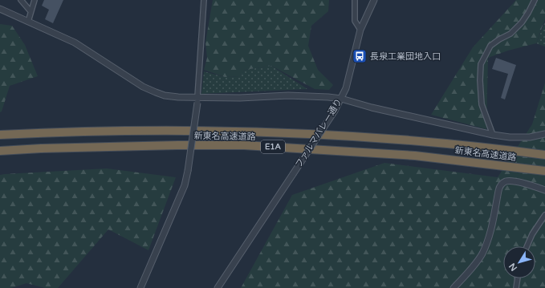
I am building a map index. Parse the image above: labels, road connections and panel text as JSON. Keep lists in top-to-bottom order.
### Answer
{
  "streets": {
    "highway": ["新東名高速道路", "E1A"],
    "street": ["ファルマバレー通り"]
  },
  "places": {
    "bus stop": ["長泉工業団地入口"]
  },
  "north": "bottom left"
}
